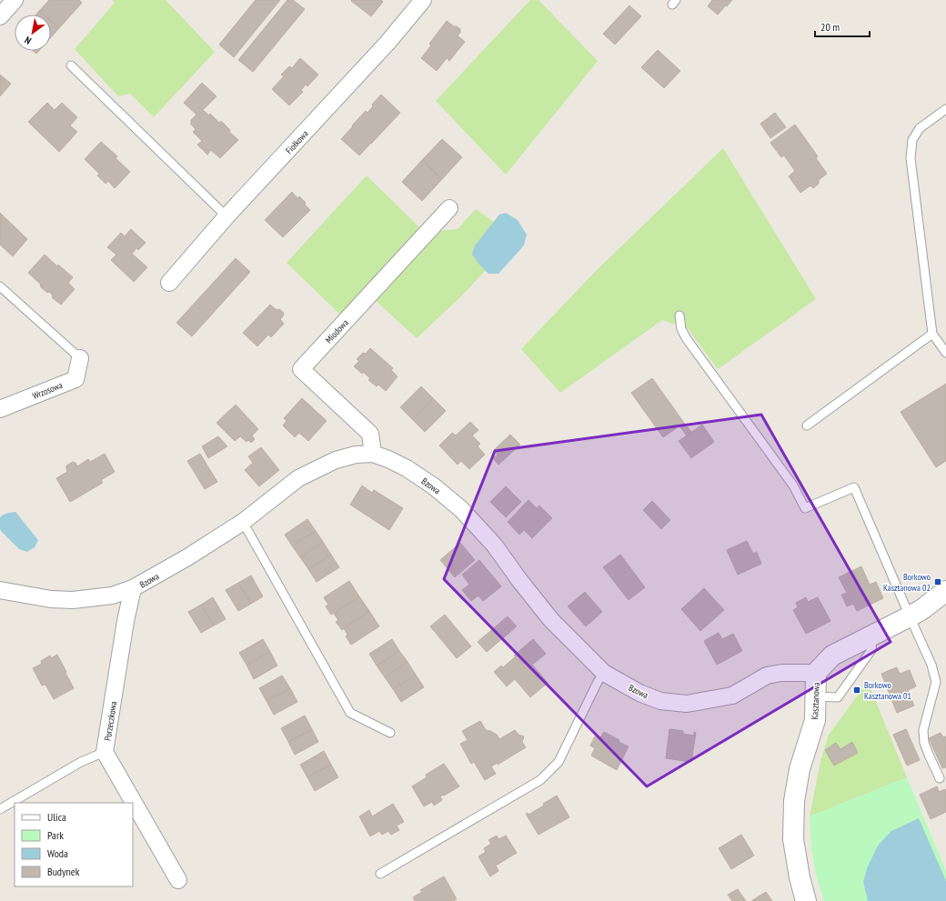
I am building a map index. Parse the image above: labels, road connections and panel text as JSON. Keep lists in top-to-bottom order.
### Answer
{
  "streets": {
    "street": [
      "Fiołkowa",
      "Miodowa",
      "Wrzosowa",
      "Bzowa",
      "Kasztanowa",
      "Porzeczkowa"
    ]
  },
  "crossings": [
    ["Miodowa", "Bzowa"],
    ["Bzowa", "Kasztanowa"],
    ["Bzowa", "Porzeczkowa"]
  ],
  "places": {
    "transit": ["Borkowo Kasztanowa 02", "Borkowo Kasztanowa 01"]
  },
  "legend": [
    "Ulica",
    "Park",
    "Woda",
    "Budynek"
  ],
  "scale_bar": "20 m",
  "north": "bottom left"
}
